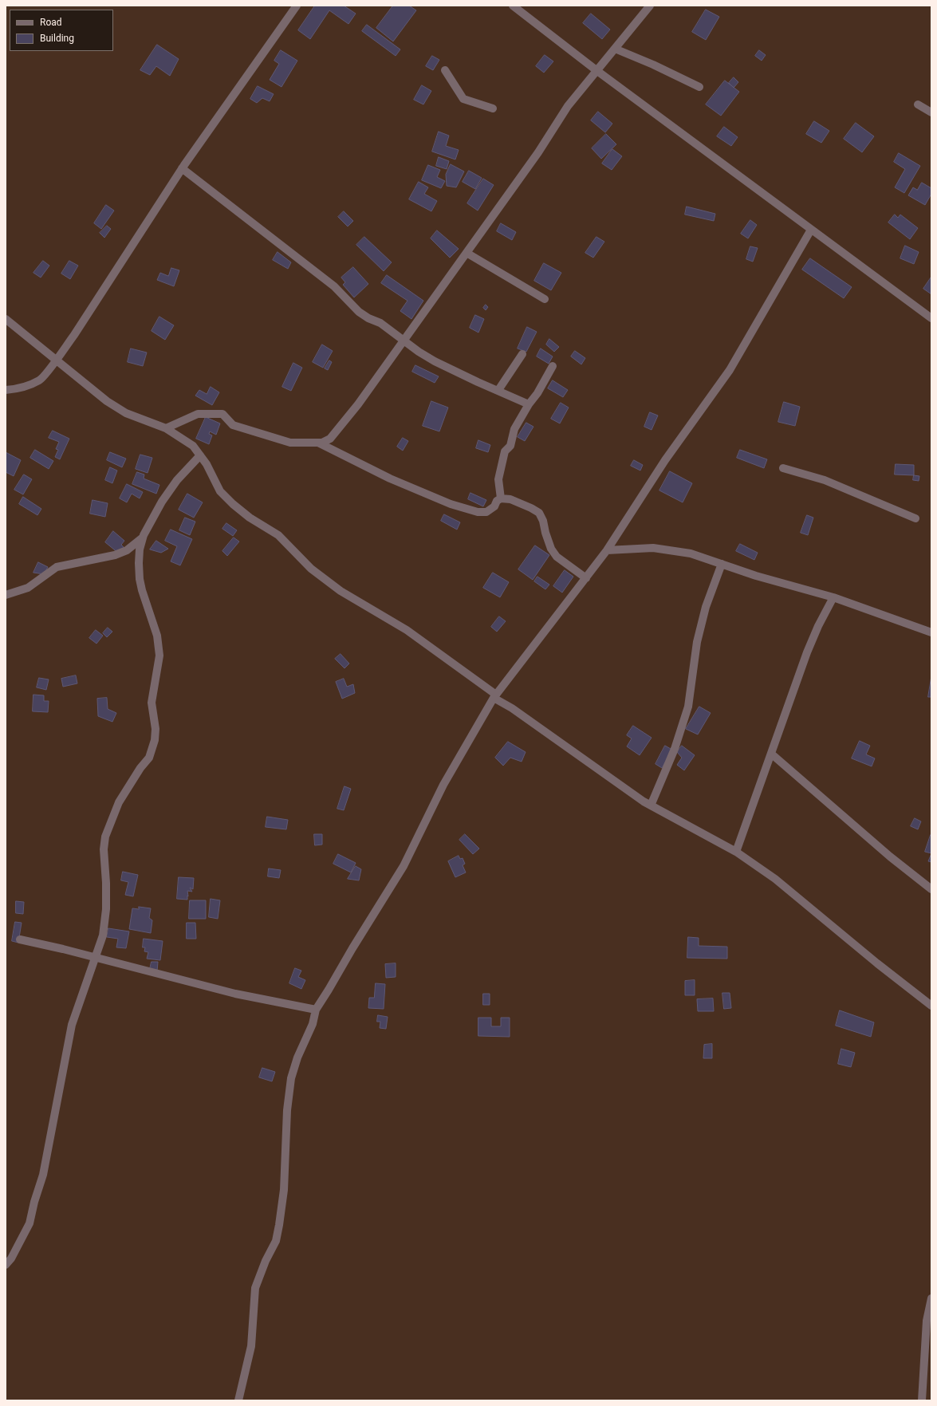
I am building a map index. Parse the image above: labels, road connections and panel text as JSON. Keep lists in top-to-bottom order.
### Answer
{
  "legend": ["Road", "Building"]
}
